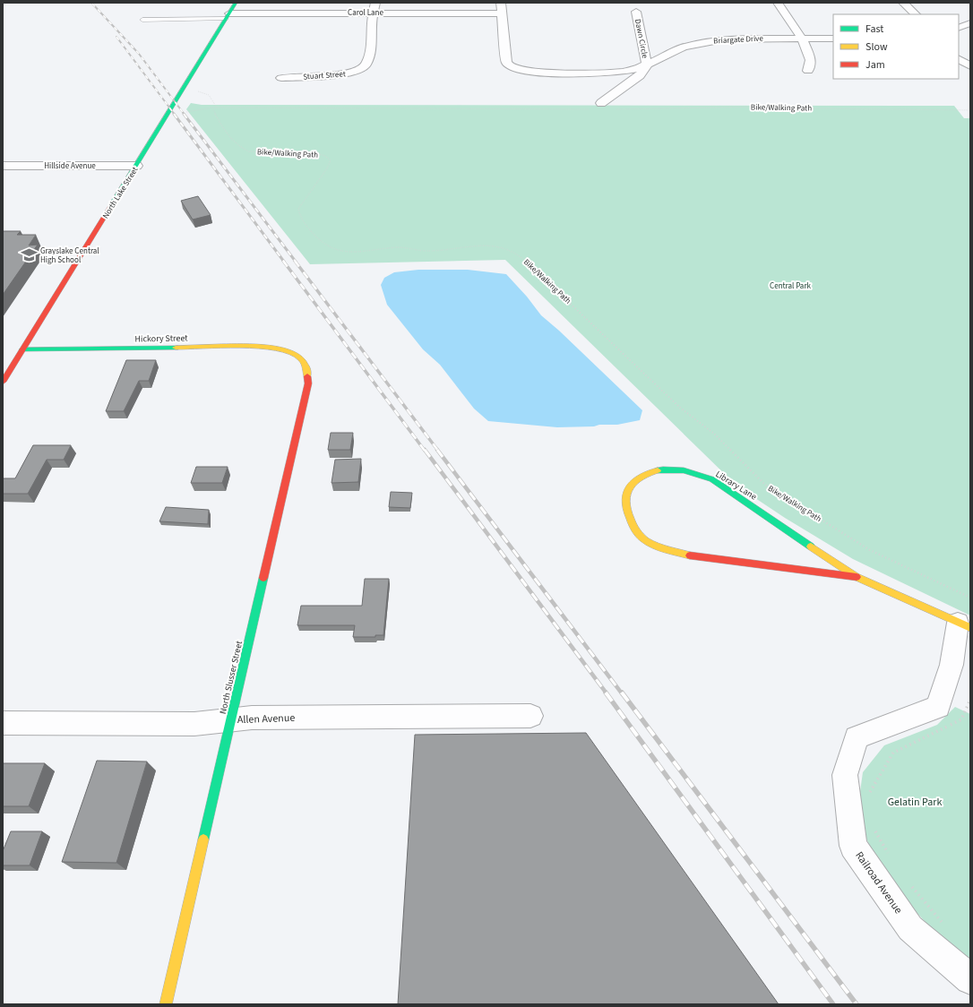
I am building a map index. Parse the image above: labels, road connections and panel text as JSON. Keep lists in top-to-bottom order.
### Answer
{
  "streets": {
    "street": [
      "Carol Lane",
      "Dawn Circle",
      "Briargate Drive",
      "Stuart Street",
      "Hillside Avenue",
      "North Lake Street",
      "Hickory Street",
      "Library Lane",
      "North Slusser Street",
      "Allen Avenue",
      "Railroad Avenue"
    ],
    "path": ["Bike/Walking Path"]
  },
  "crossings": [
    ["Carol Lane", "Briargate Drive"],
    ["Carol Lane", "Stuart Street"],
    ["Carol Lane", "North Lake Street"],
    ["Dawn Circle", "Briargate Drive"],
    ["Hillside Avenue", "North Lake Street"],
    ["North Lake Street", "Hickory Street"],
    ["Hickory Street", "North Slusser Street"],
    ["Library Lane", "Railroad Avenue"],
    ["North Slusser Street", "Allen Avenue"]
  ],
  "parks": ["Central Park", "Gelatin Park"],
  "places": {
    "school or university": ["Grayslake Central High School"]
  },
  "legend": ["Fast", "Slow", "Jam"]
}
